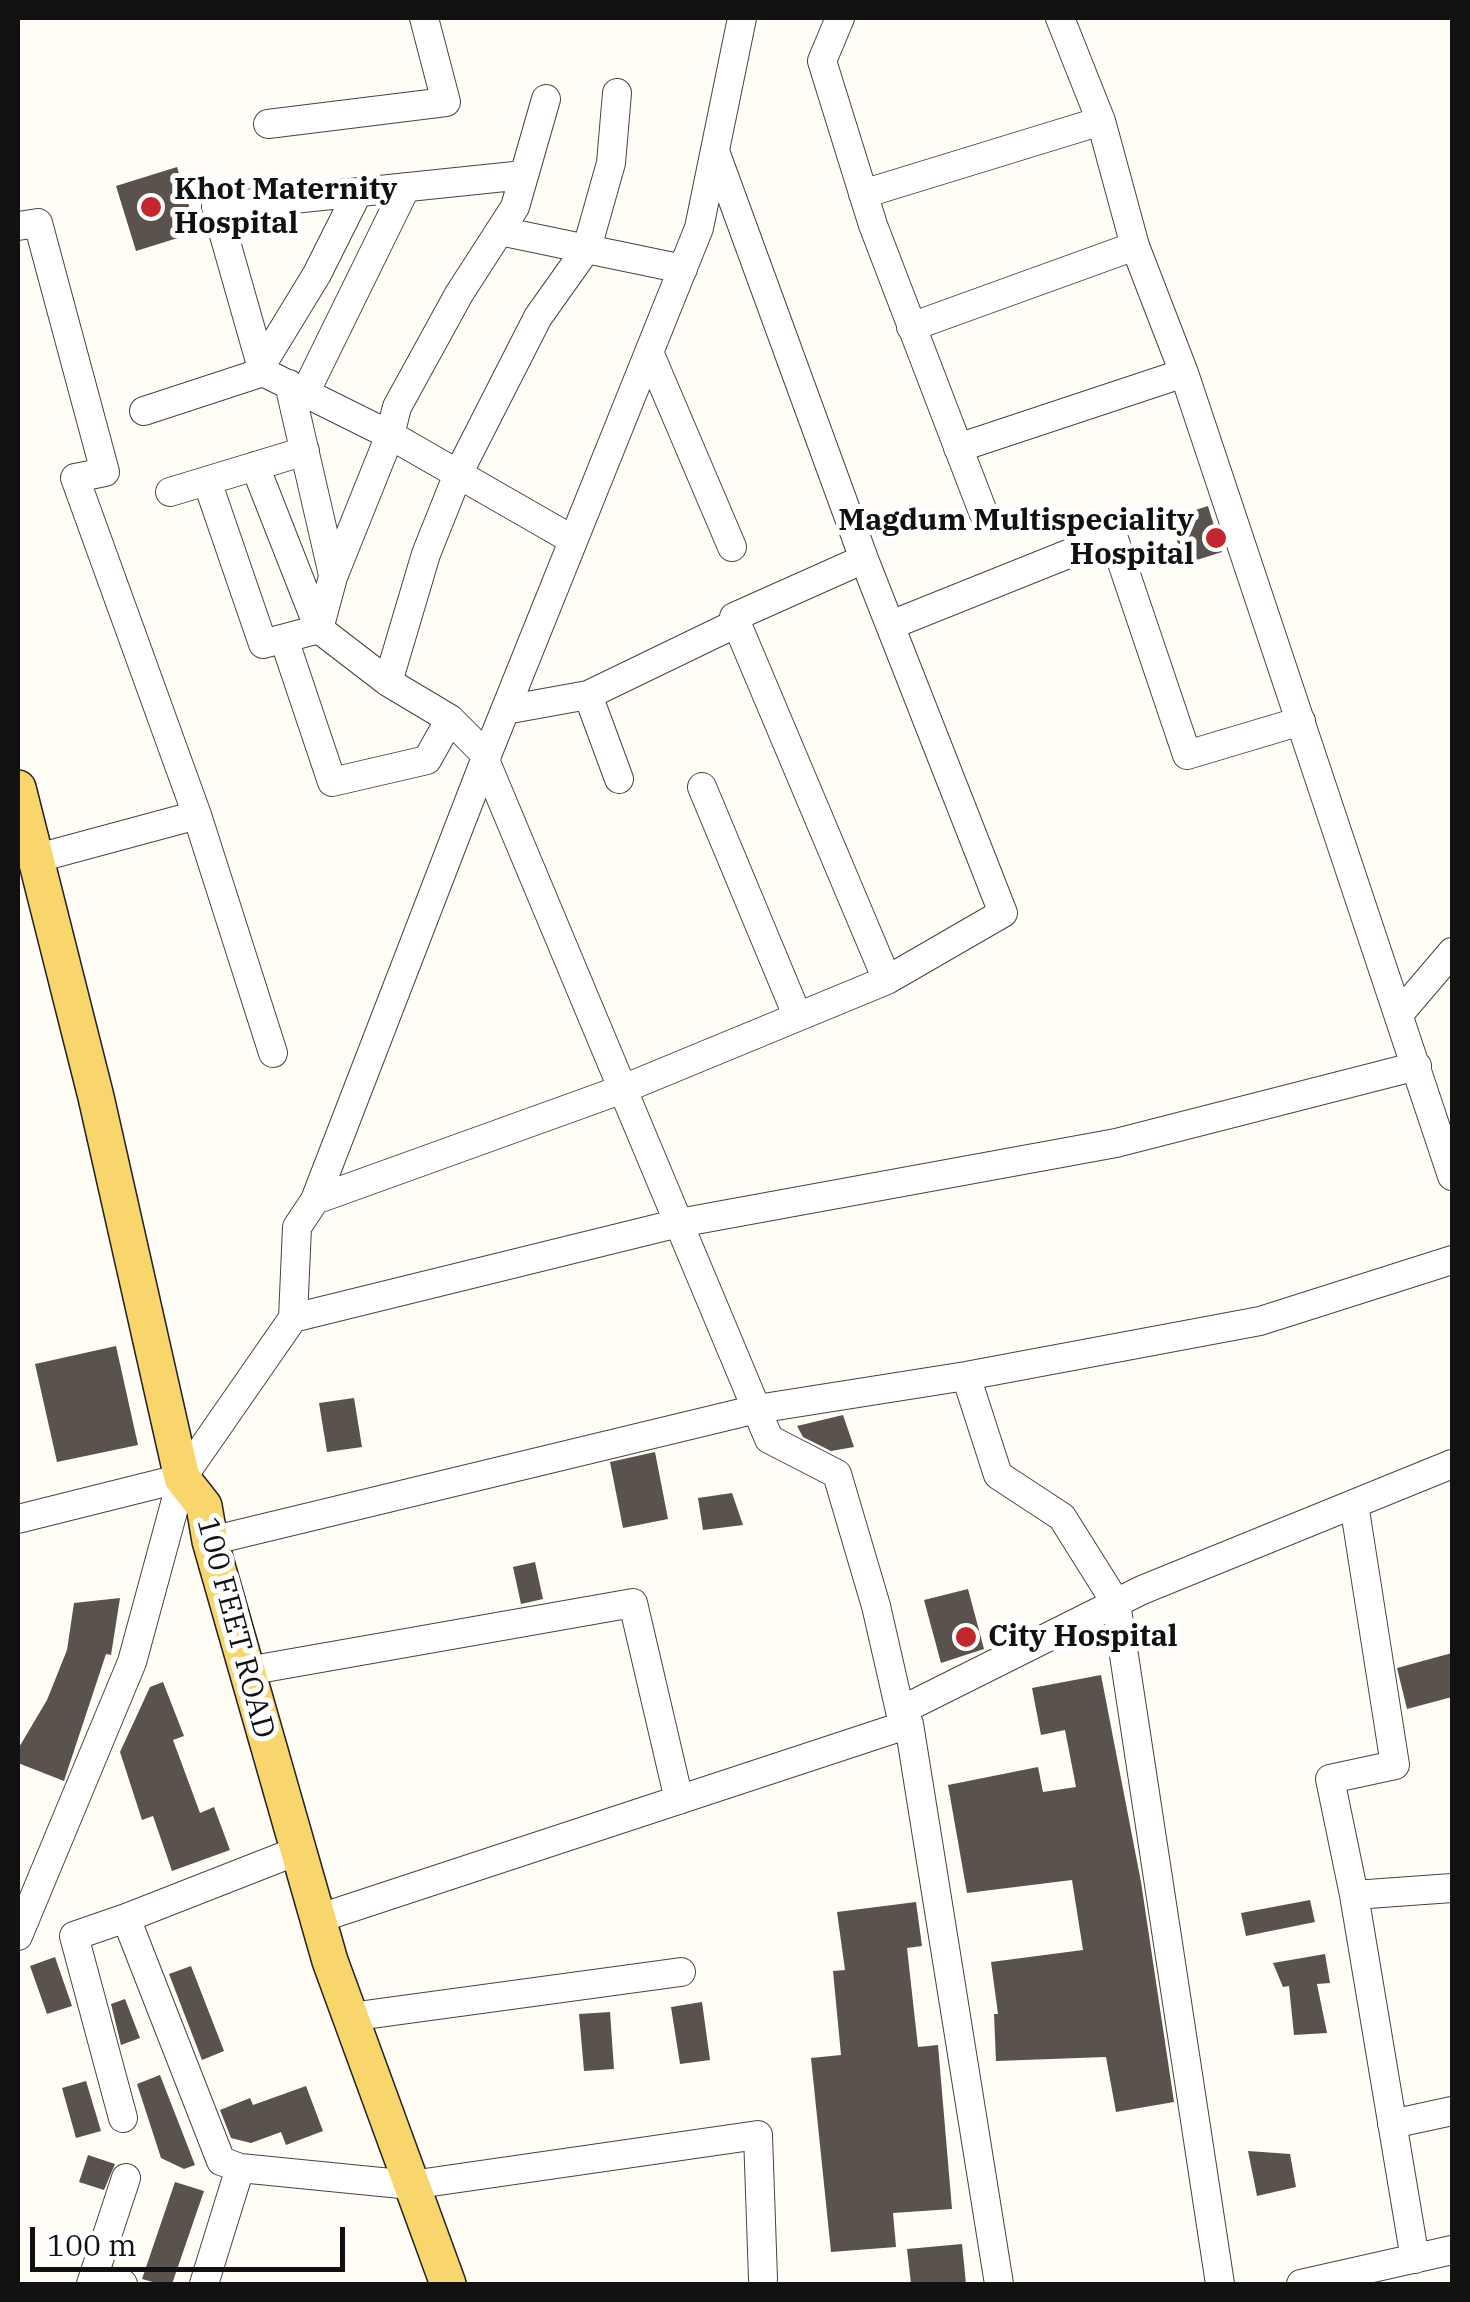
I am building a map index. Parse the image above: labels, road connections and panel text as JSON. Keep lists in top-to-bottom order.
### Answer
{
  "streets": {
    "main road": ["100 FEET ROAD"]
  },
  "places": ["Khot Maternity Hospital", "Magdum Multispeciality Hospital", "City Hospital"],
  "scale_bar": "100 m"
}
